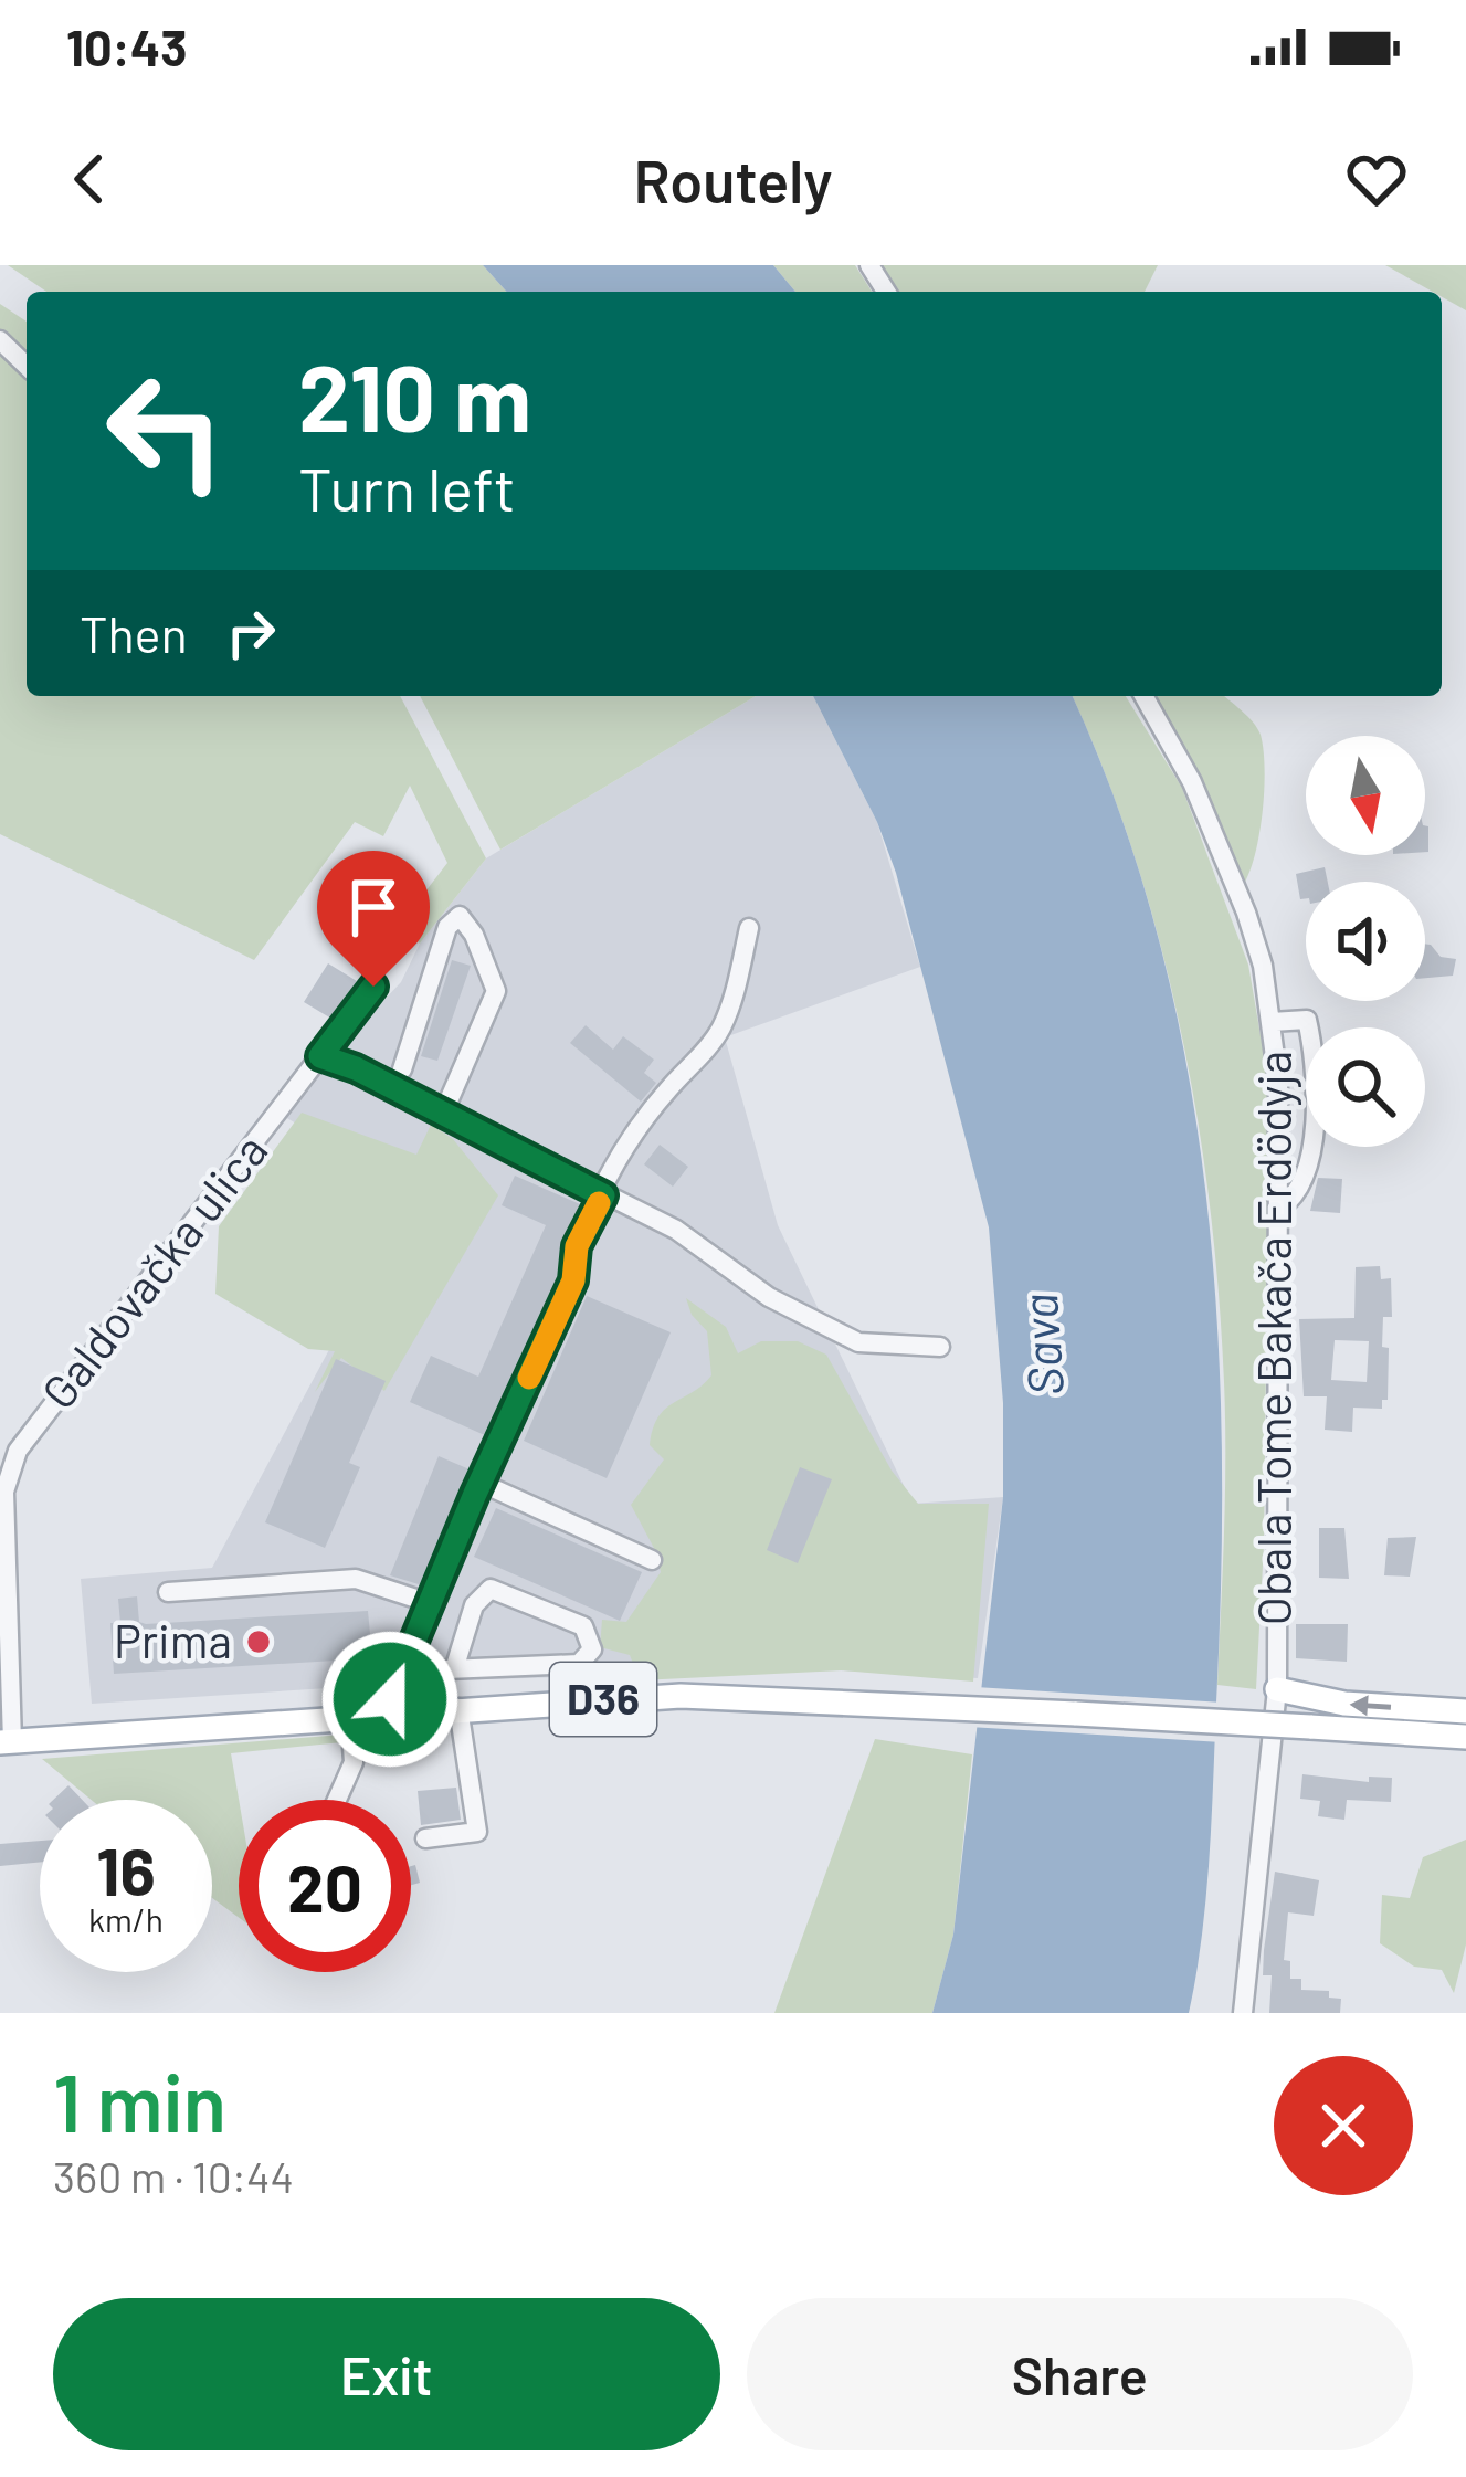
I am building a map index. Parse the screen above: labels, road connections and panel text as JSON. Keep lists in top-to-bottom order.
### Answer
{
  "streets": {
    "main road": ["Galdovačka ulica", "D36"],
    "street": ["Obala Tome Bakača Erdödyja"]
  },
  "water": ["Sava"],
  "places": ["Prima"],
  "north": "bottom",
  "page": {
    "status": "10:43",
    "header": "Routely",
    "turn": ["210 m", "Turn left"],
    "then": "Then",
    "speed": "16 km/h",
    "limit": "20",
    "heading": ["1 min", "360 m · 10:44"],
    "buttons": ["Exit", "Share"]
  }
}
